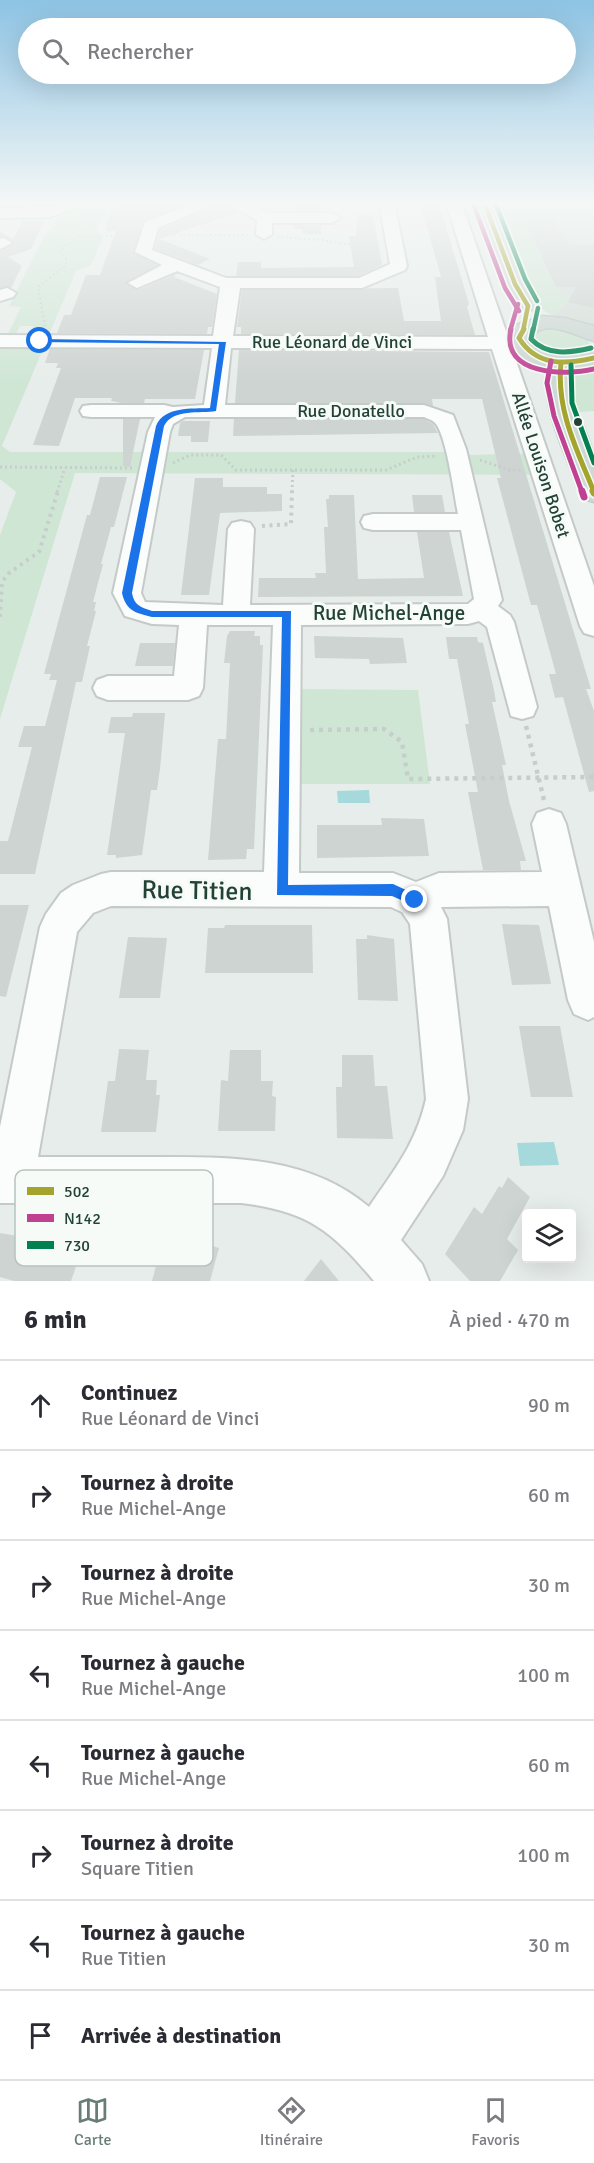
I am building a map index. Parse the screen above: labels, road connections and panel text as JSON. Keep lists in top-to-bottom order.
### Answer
{
  "streets": {
    "street": [
      "Rue Léonard de Vinci",
      "Rue Donatello",
      "Allée Louison Bobet",
      "Rue Michel-Ange",
      "Rue Titien"
    ]
  },
  "crossings": [
    ["Rue Léonard de Vinci", "Allée Louison Bobet"],
    ["Rue Donatello", "Rue Michel-Ange"]
  ],
  "lines": ["transit line 502", "transit line N142", "transit line 730"],
  "legend": ["502", "N142", "730"],
  "page": {
    "search": "Rechercher",
    "heading": ["6 min", "À pied · 470 m"],
    "list": [
      ["Continuez", "Rue Léonard de Vinci", "90 m"],
      ["Tournez à droite", "Rue Michel-Ange", "60 m"],
      ["Tournez à droite", "Rue Michel-Ange", "30 m"],
      ["Tournez à gauche", "Rue Michel-Ange", "100 m"],
      ["Tournez à gauche", "Rue Michel-Ange", "60 m"],
      ["Tournez à droite", "Square Titien", "100 m"],
      ["Tournez à gauche", "Rue Titien", "30 m"],
      "Arrivée à destination"
    ],
    "nav": ["Carte", "Itinéraire", "Favoris"]
  }
}
